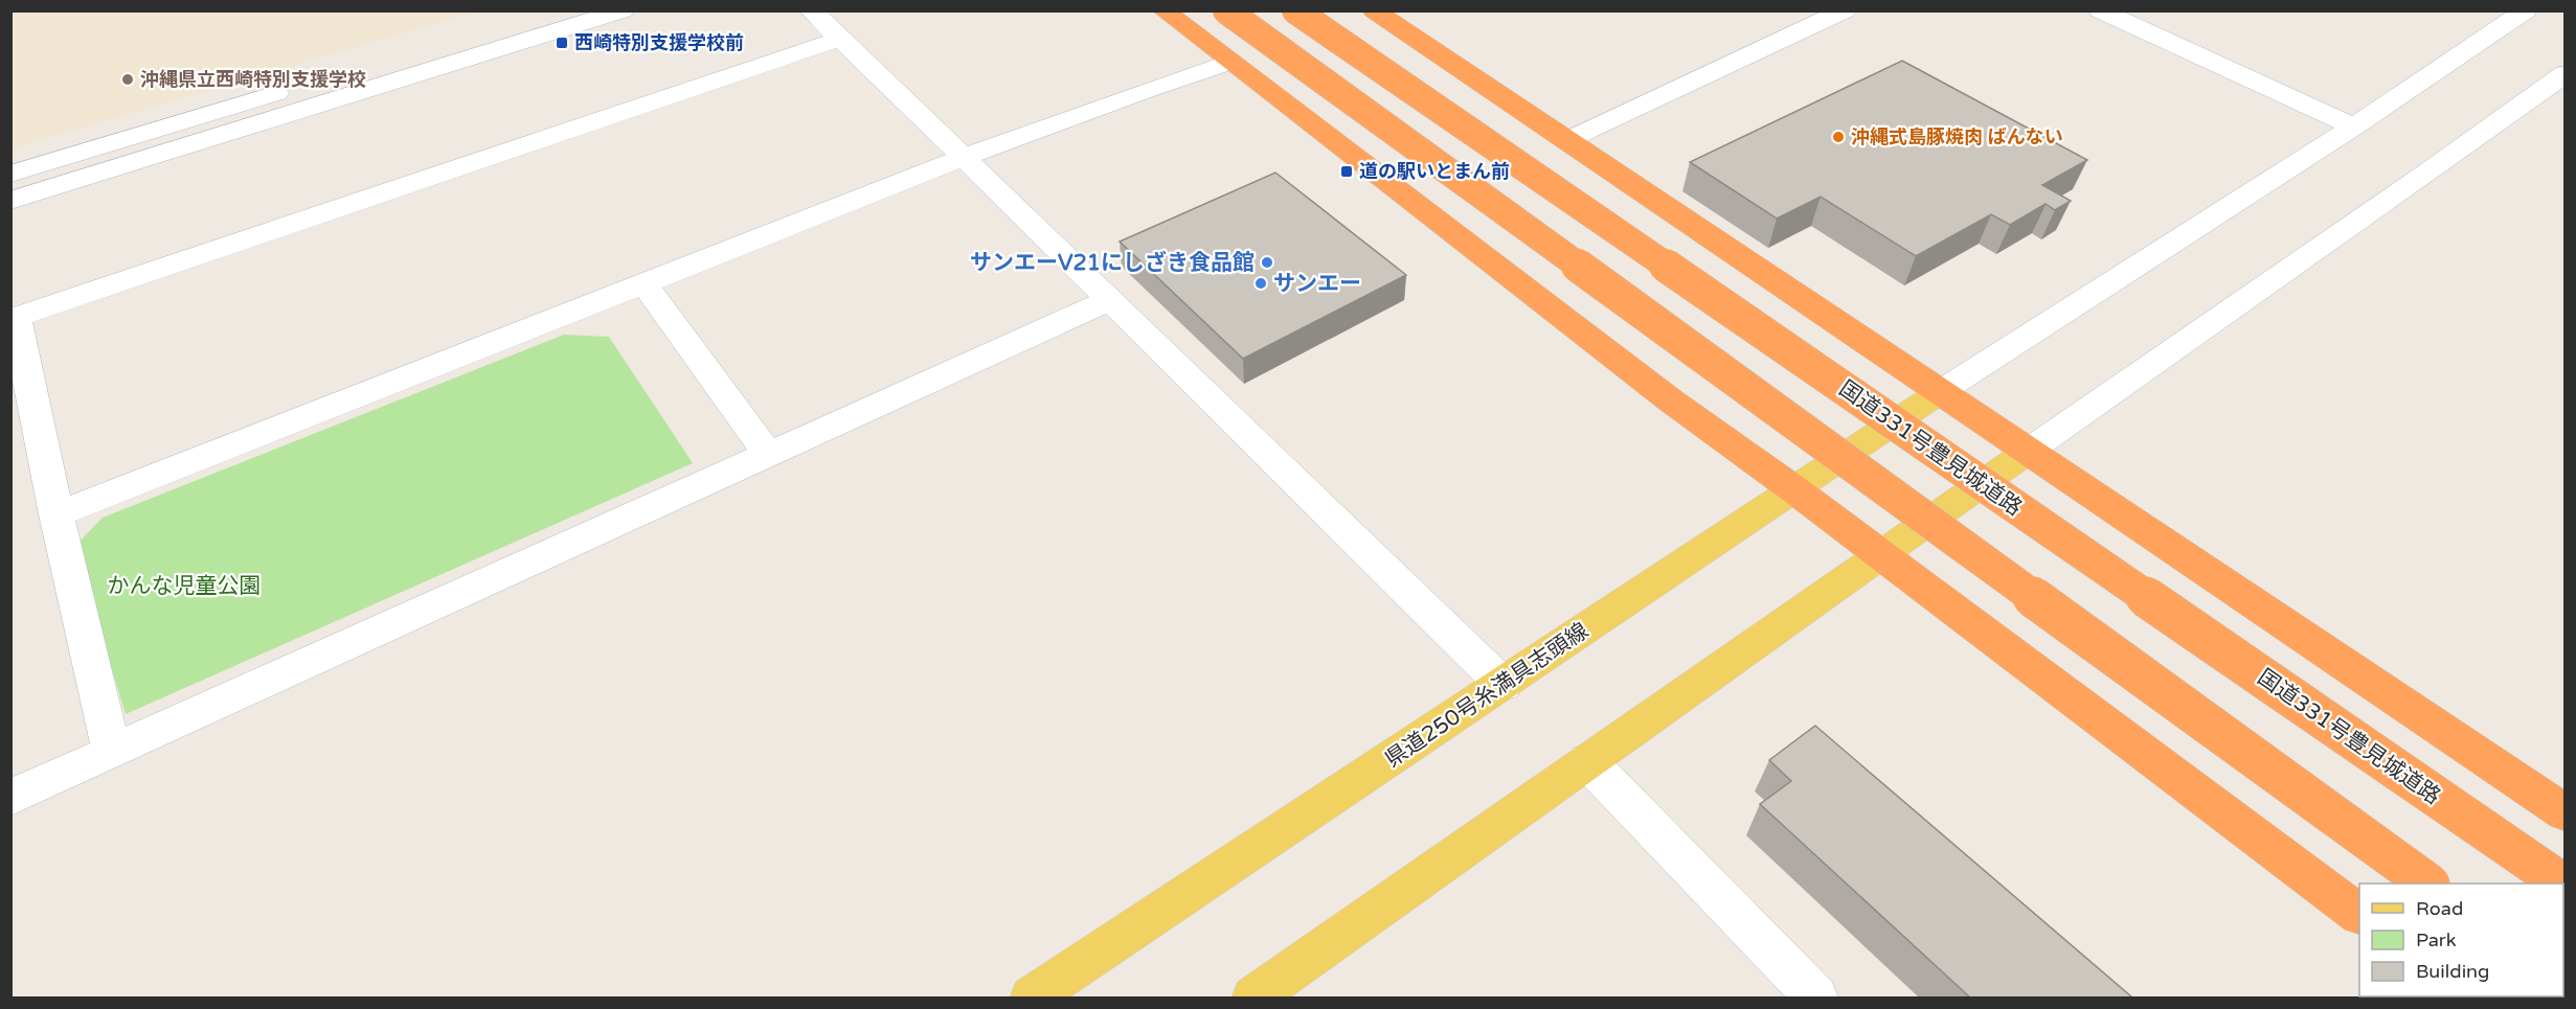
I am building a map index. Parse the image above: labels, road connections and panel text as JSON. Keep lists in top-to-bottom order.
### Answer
{
  "streets": {
    "highway": ["国道331号豊見城道路"],
    "main road": ["県道250号糸満具志頭線"]
  },
  "parks": ["かんな児童公園"],
  "places": {
    "transit": ["西崎特別支援学校前", "道の駅いとまん前"],
    "other": [
      "沖縄県立西崎特別支援学校",
      "沖縄式島豚焼肉 ばんない",
      "サンエーV21にしざき食品館",
      "サンエー"
    ]
  },
  "legend": ["Road", "Park", "Building"]
}
